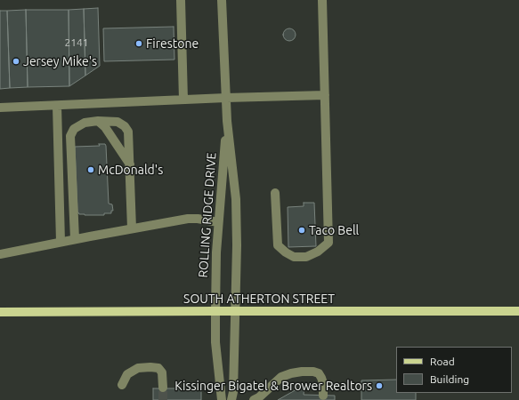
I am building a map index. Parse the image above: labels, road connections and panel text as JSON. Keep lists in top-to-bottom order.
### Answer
{
  "streets": {
    "main road": ["SOUTH ATHERTON STREET"],
    "street": ["ROLLING RIDGE DRIVE"]
  },
  "crossings": [
    ["ROLLING RIDGE DRIVE", "SOUTH ATHERTON STREET"]
  ],
  "places": [
    "Firestone",
    "Jersey Mike's",
    "McDonald's",
    "Taco Bell",
    "Kissinger Bigatel & Brower Realtors"
  ],
  "house_numbers": ["2141"],
  "legend": ["Road", "Building"]
}
